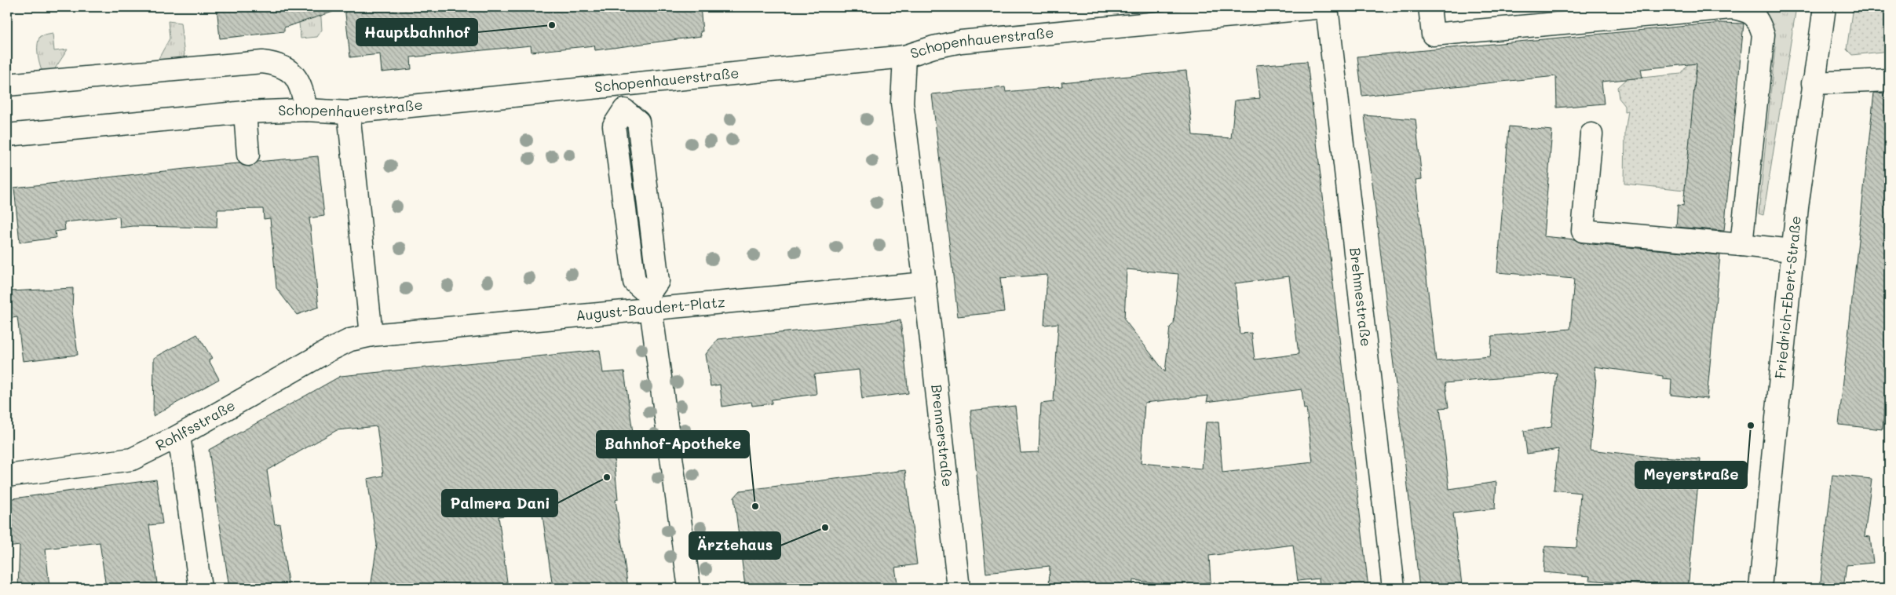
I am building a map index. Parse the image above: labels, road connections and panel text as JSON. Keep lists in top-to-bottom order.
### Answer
{
  "streets": {
    "street": [
      "Schopenhauerstraße",
      "Friedrich-Ebert-Straße",
      "Brehmestraße",
      "August-Baudert-Platz",
      "Rohlfsstraße",
      "Brennerstraße"
    ]
  },
  "crossings": [
    ["August-Baudert-Platz", "Rohlfsstraße"],
    ["August-Baudert-Platz", "Brennerstraße"]
  ],
  "places": [
    "Hauptbahnhof",
    "Meyerstraße",
    "Palmera Dani",
    "Bahnhof-Apotheke",
    "Ärztehaus"
  ]
}
